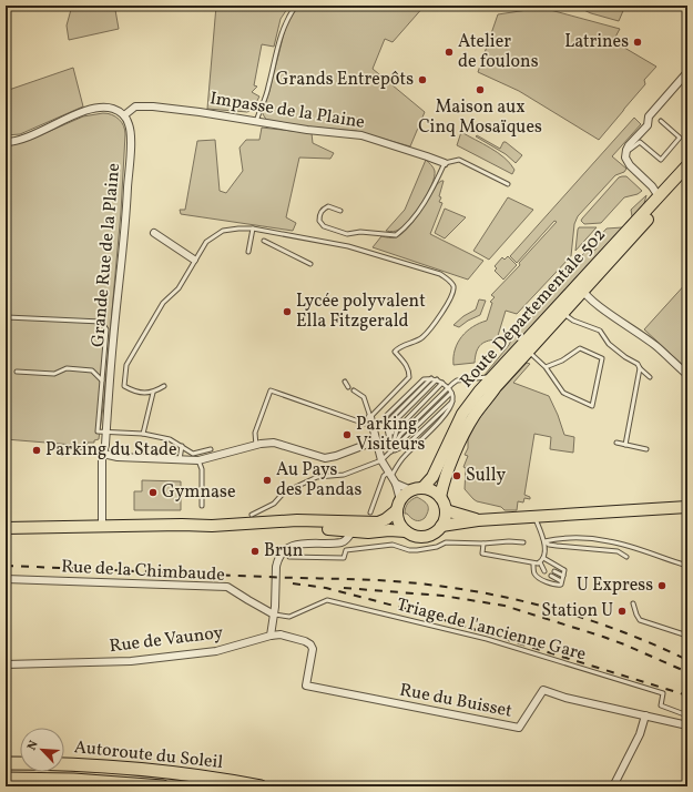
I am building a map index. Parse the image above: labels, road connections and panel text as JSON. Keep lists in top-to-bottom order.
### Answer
{
  "streets": {
    "highway": ["Autoroute du Soleil"],
    "main road": ["Route Départementale 502"],
    "street": [
      "Impasse de la Plaine",
      "Grande Rue de la Plaine",
      "Rue de la Chimbaude",
      "Rue de Vaunoy",
      "Rue du Buisset"
    ],
    "lane": ["Triage de l'ancienne Gare"]
  },
  "crossings": [
    ["Impasse de la Plaine", "Grande Rue de la Plaine"],
    ["Rue de la Chimbaude", "Triage de l'ancienne Gare"],
    ["Rue de Vaunoy", "Rue du Buisset"]
  ],
  "places": [
    "Latrines",
    "Atelier de foulons",
    "Grands Entrepôts",
    "Maison aux Cinq Mosaïques",
    "Lycée polyvalent Ella Fitzgerald",
    "Parking Visiteurs",
    "Parking du Stade",
    "Sully",
    "Au Pays des Pandas",
    "Gymnase",
    "Brun",
    "U Express",
    "Station U"
  ],
  "north": "top left"
}
